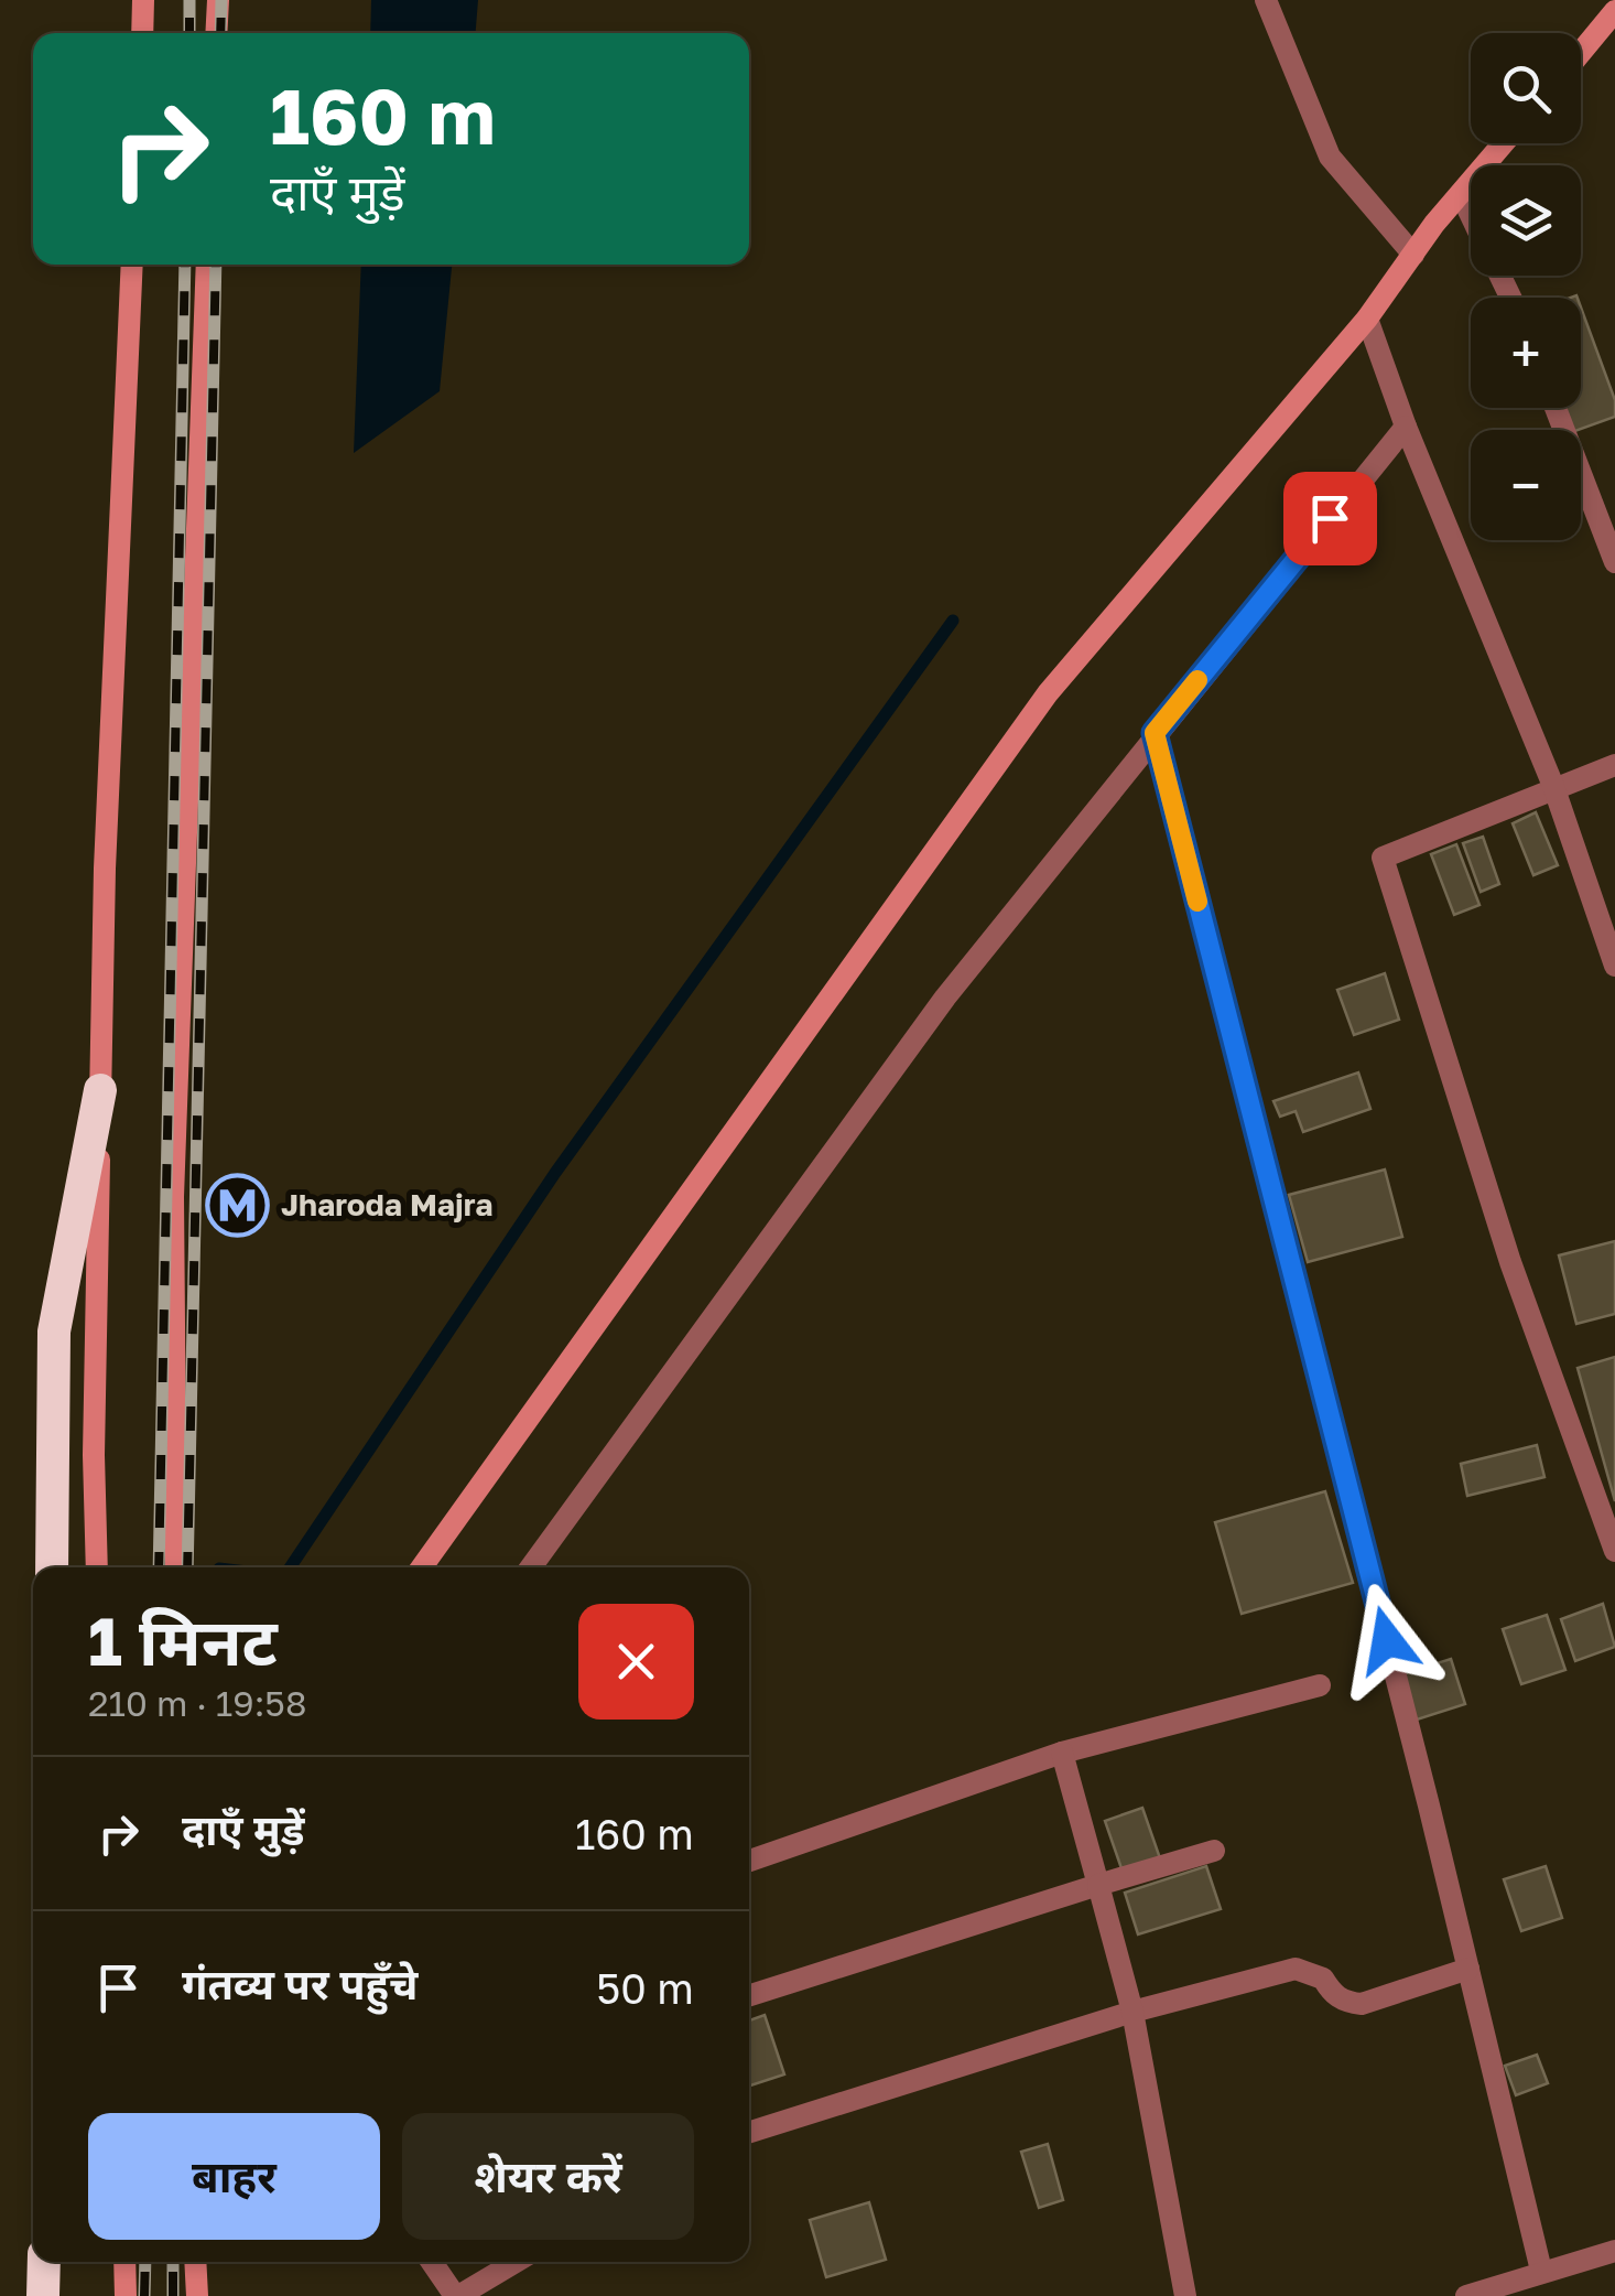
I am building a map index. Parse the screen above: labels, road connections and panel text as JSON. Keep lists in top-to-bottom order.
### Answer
{
  "places": {
    "metro station": ["Jharoda Majra"]
  },
  "page": {
    "map_buttons": ["+", "−"],
    "turn": ["160 m", "दाएँ मुड़ें"],
    "heading": ["1 मिनट", "210 m · 19:58"],
    "list": [
      {
        "name": "दाएँ मुड़ें",
        "value": "160 m"
      },
      {
        "name": "गंतव्य पर पहुँचे",
        "value": "50 m"
      }
    ],
    "buttons": ["बाहर", "शेयर करें"]
  }
}
